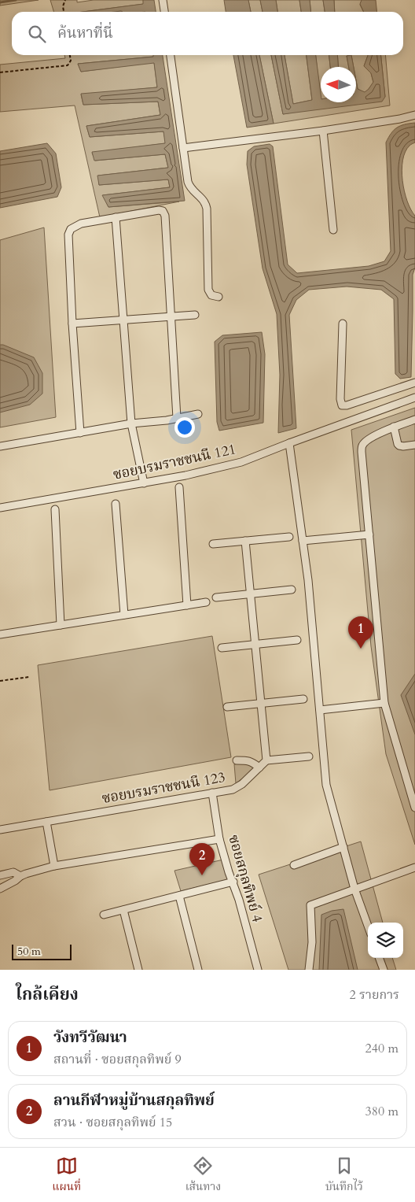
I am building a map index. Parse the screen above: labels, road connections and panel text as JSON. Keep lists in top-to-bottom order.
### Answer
{
  "streets": {
    "street": ["ซอยบรมราชชนนี 121", "ซอยบรมราชชนนี 123", "ซอยสกุลทิพย์ 4"]
  },
  "crossings": [
    ["ซอยบรมราชชนนี 123", "ซอยสกุลทิพย์ 4"]
  ],
  "scale_bar": "50 m",
  "north": "left",
  "page": {
    "search": "ค้นหาที่นี่",
    "pins": ["1", "2"],
    "scale": "50 m",
    "heading": ["ใกล้เคียง", "2 รายการ"],
    "list": [
      {
        "mark": "1",
        "name": "วังทวีวัฒนา",
        "note": "สถานที่ · ซอยสกุลทิพย์ 9",
        "value": "240 m"
      },
      {
        "mark": "2",
        "name": "ลานกีฬาหมู่บ้านสกุลทิพย์",
        "note": "สวน · ซอยสกุลทิพย์ 15",
        "value": "380 m"
      }
    ],
    "nav": ["แผนที่", "เส้นทาง", "บันทึกไว้"]
  }
}
